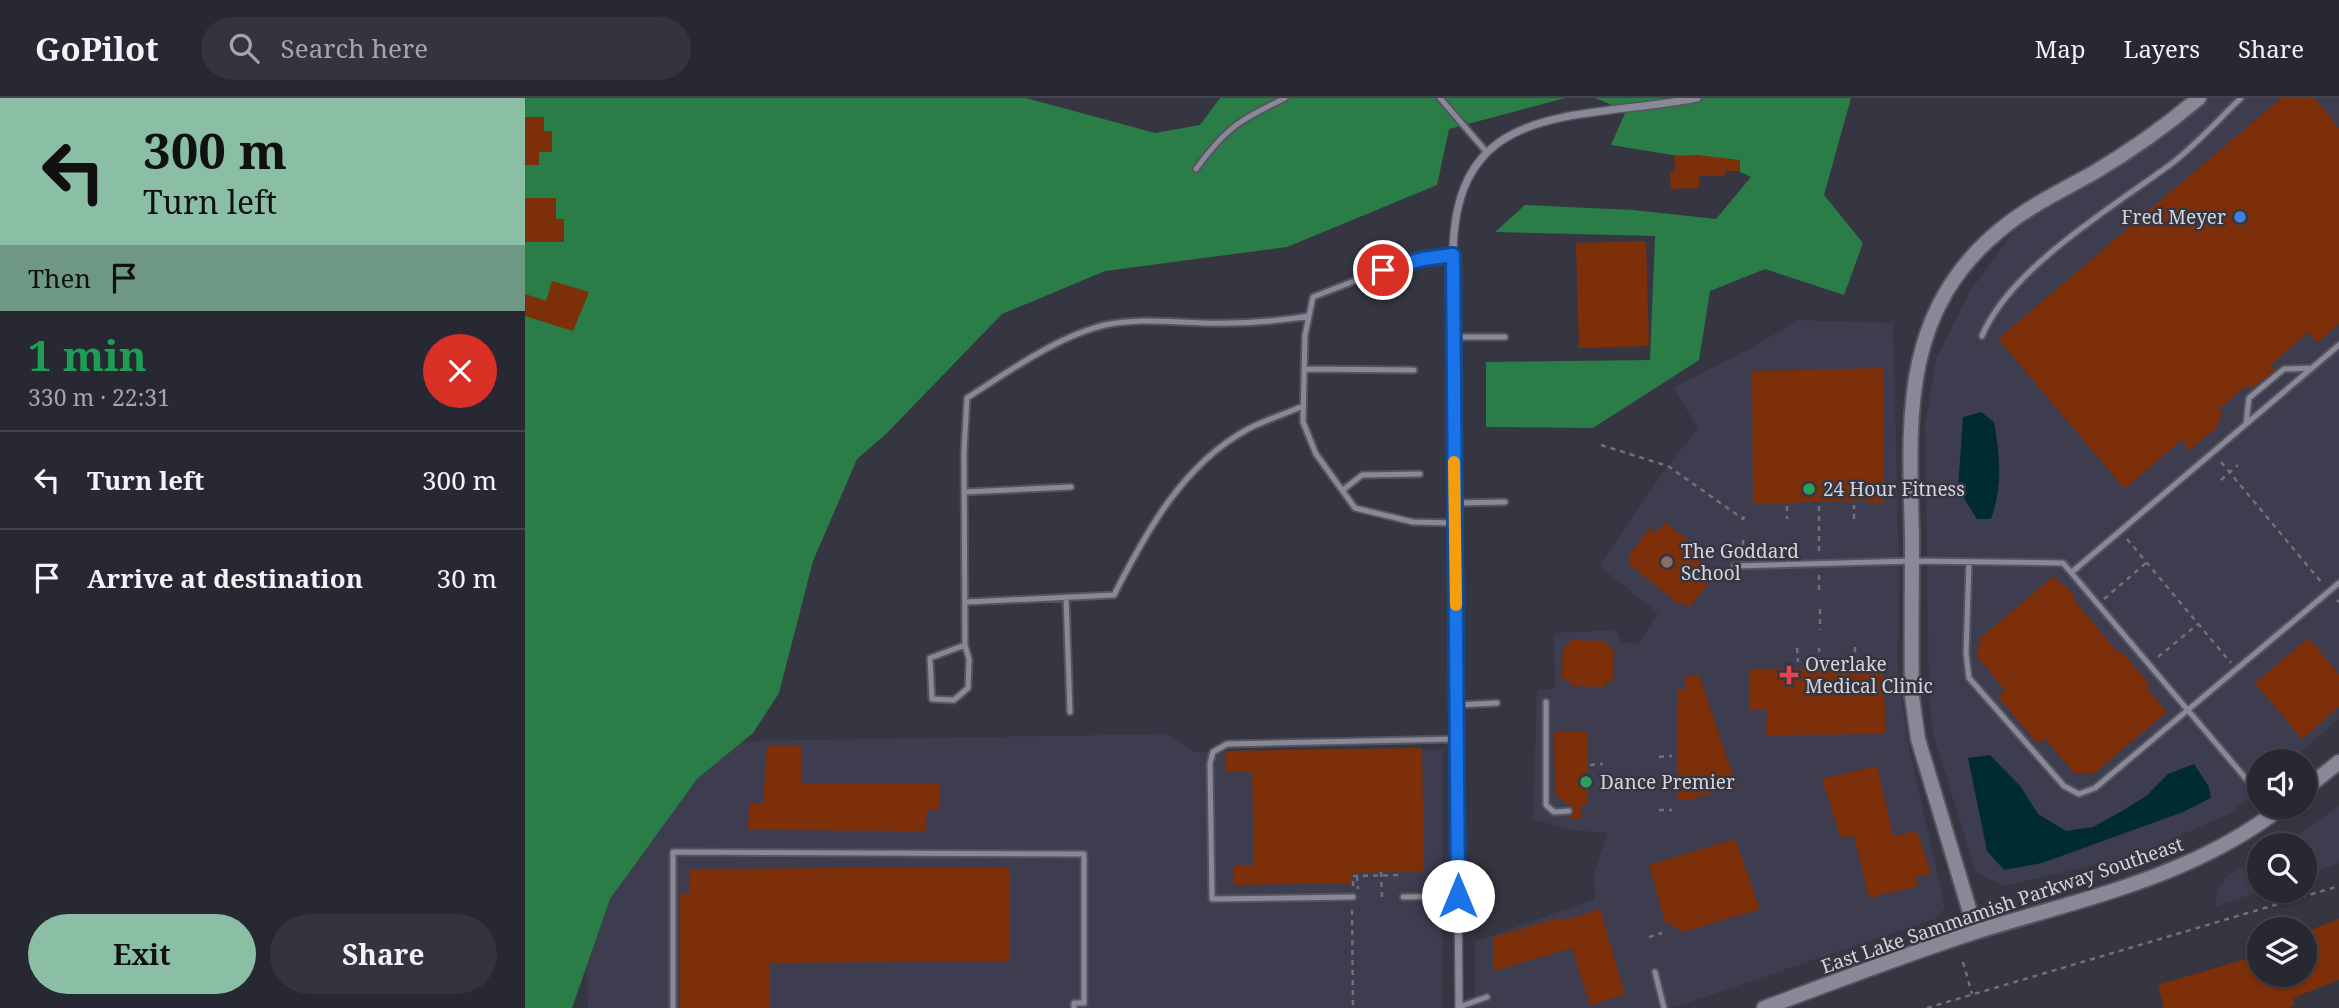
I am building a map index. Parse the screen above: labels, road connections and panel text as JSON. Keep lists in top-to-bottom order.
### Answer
{
  "streets": {
    "street": ["East Lake Sammamish Parkway Southeast"]
  },
  "places": {
    "other": [
      "Fred Meyer",
      "24 Hour Fitness",
      "The Goddard School",
      "Dance Premier"
    ],
    "health": ["Overlake Medical Clinic"]
  },
  "page": {
    "header": "GoPilot",
    "search": "Search here",
    "nav": ["Map", "Layers", "Share"],
    "turn": ["300 m", "Turn left"],
    "then": "Then",
    "heading": ["1 min", "330 m · 22:31"],
    "list": [
      {
        "name": "Turn left",
        "value": "300 m"
      },
      {
        "name": "Arrive at destination",
        "value": "30 m"
      }
    ],
    "buttons": ["Exit", "Share"]
  }
}
